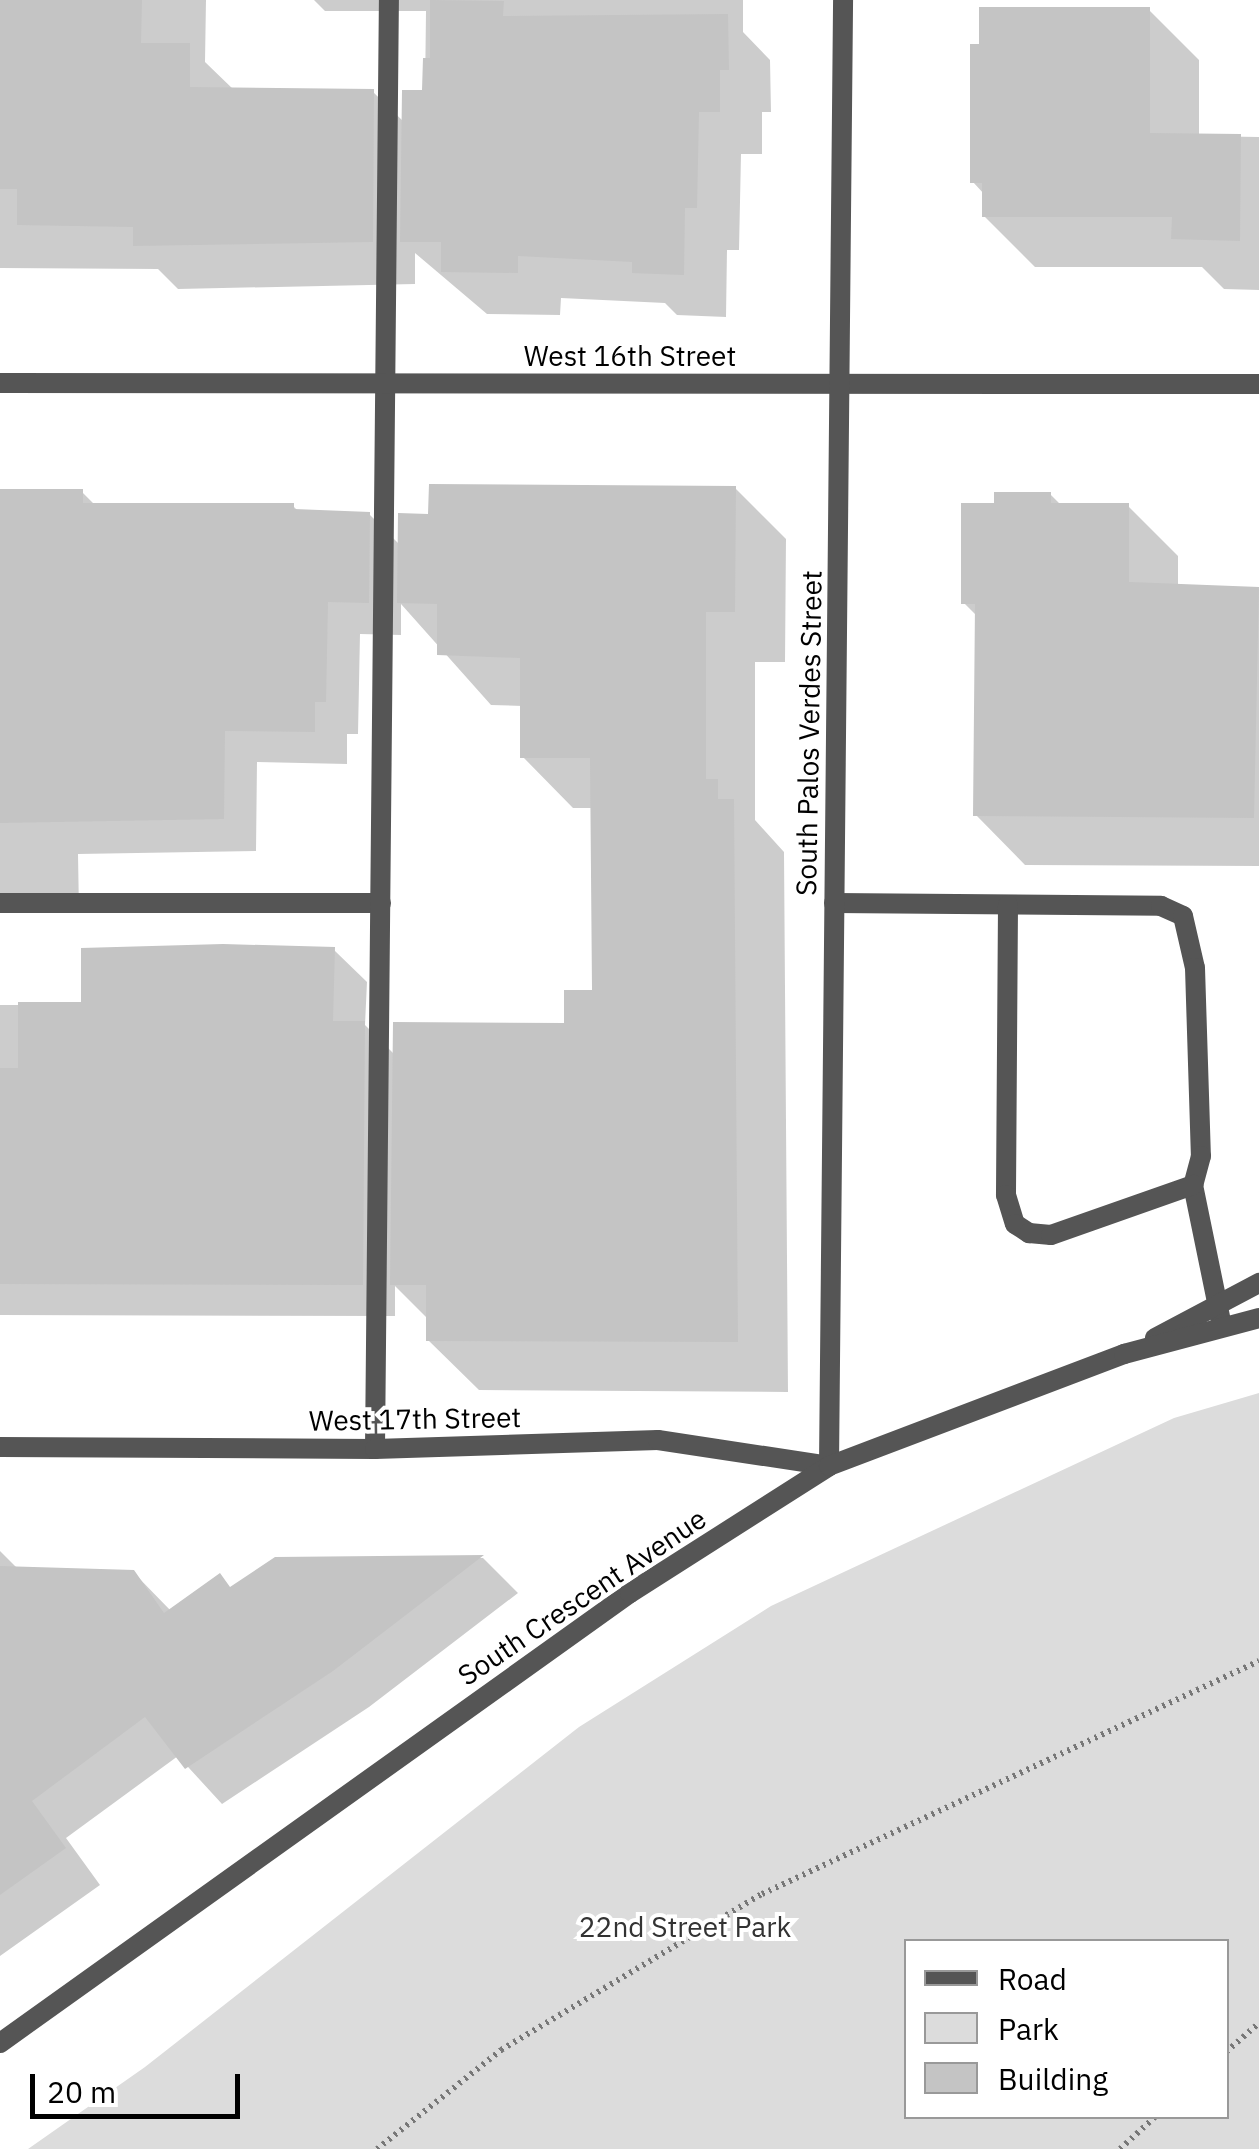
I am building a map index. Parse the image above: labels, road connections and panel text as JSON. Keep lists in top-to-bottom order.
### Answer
{
  "streets": {
    "street": [
      "West 16th Street",
      "South Palos Verdes Street",
      "West 17th Street",
      "South Crescent Avenue"
    ]
  },
  "crossings": [
    ["West 16th Street", "South Palos Verdes Street"],
    ["South Palos Verdes Street", "West 17th Street"],
    ["South Palos Verdes Street", "South Crescent Avenue"],
    ["West 17th Street", "South Crescent Avenue"]
  ],
  "parks": ["22nd Street Park"],
  "legend": ["Road", "Park", "Building"],
  "scale_bar": "20 m"
}
